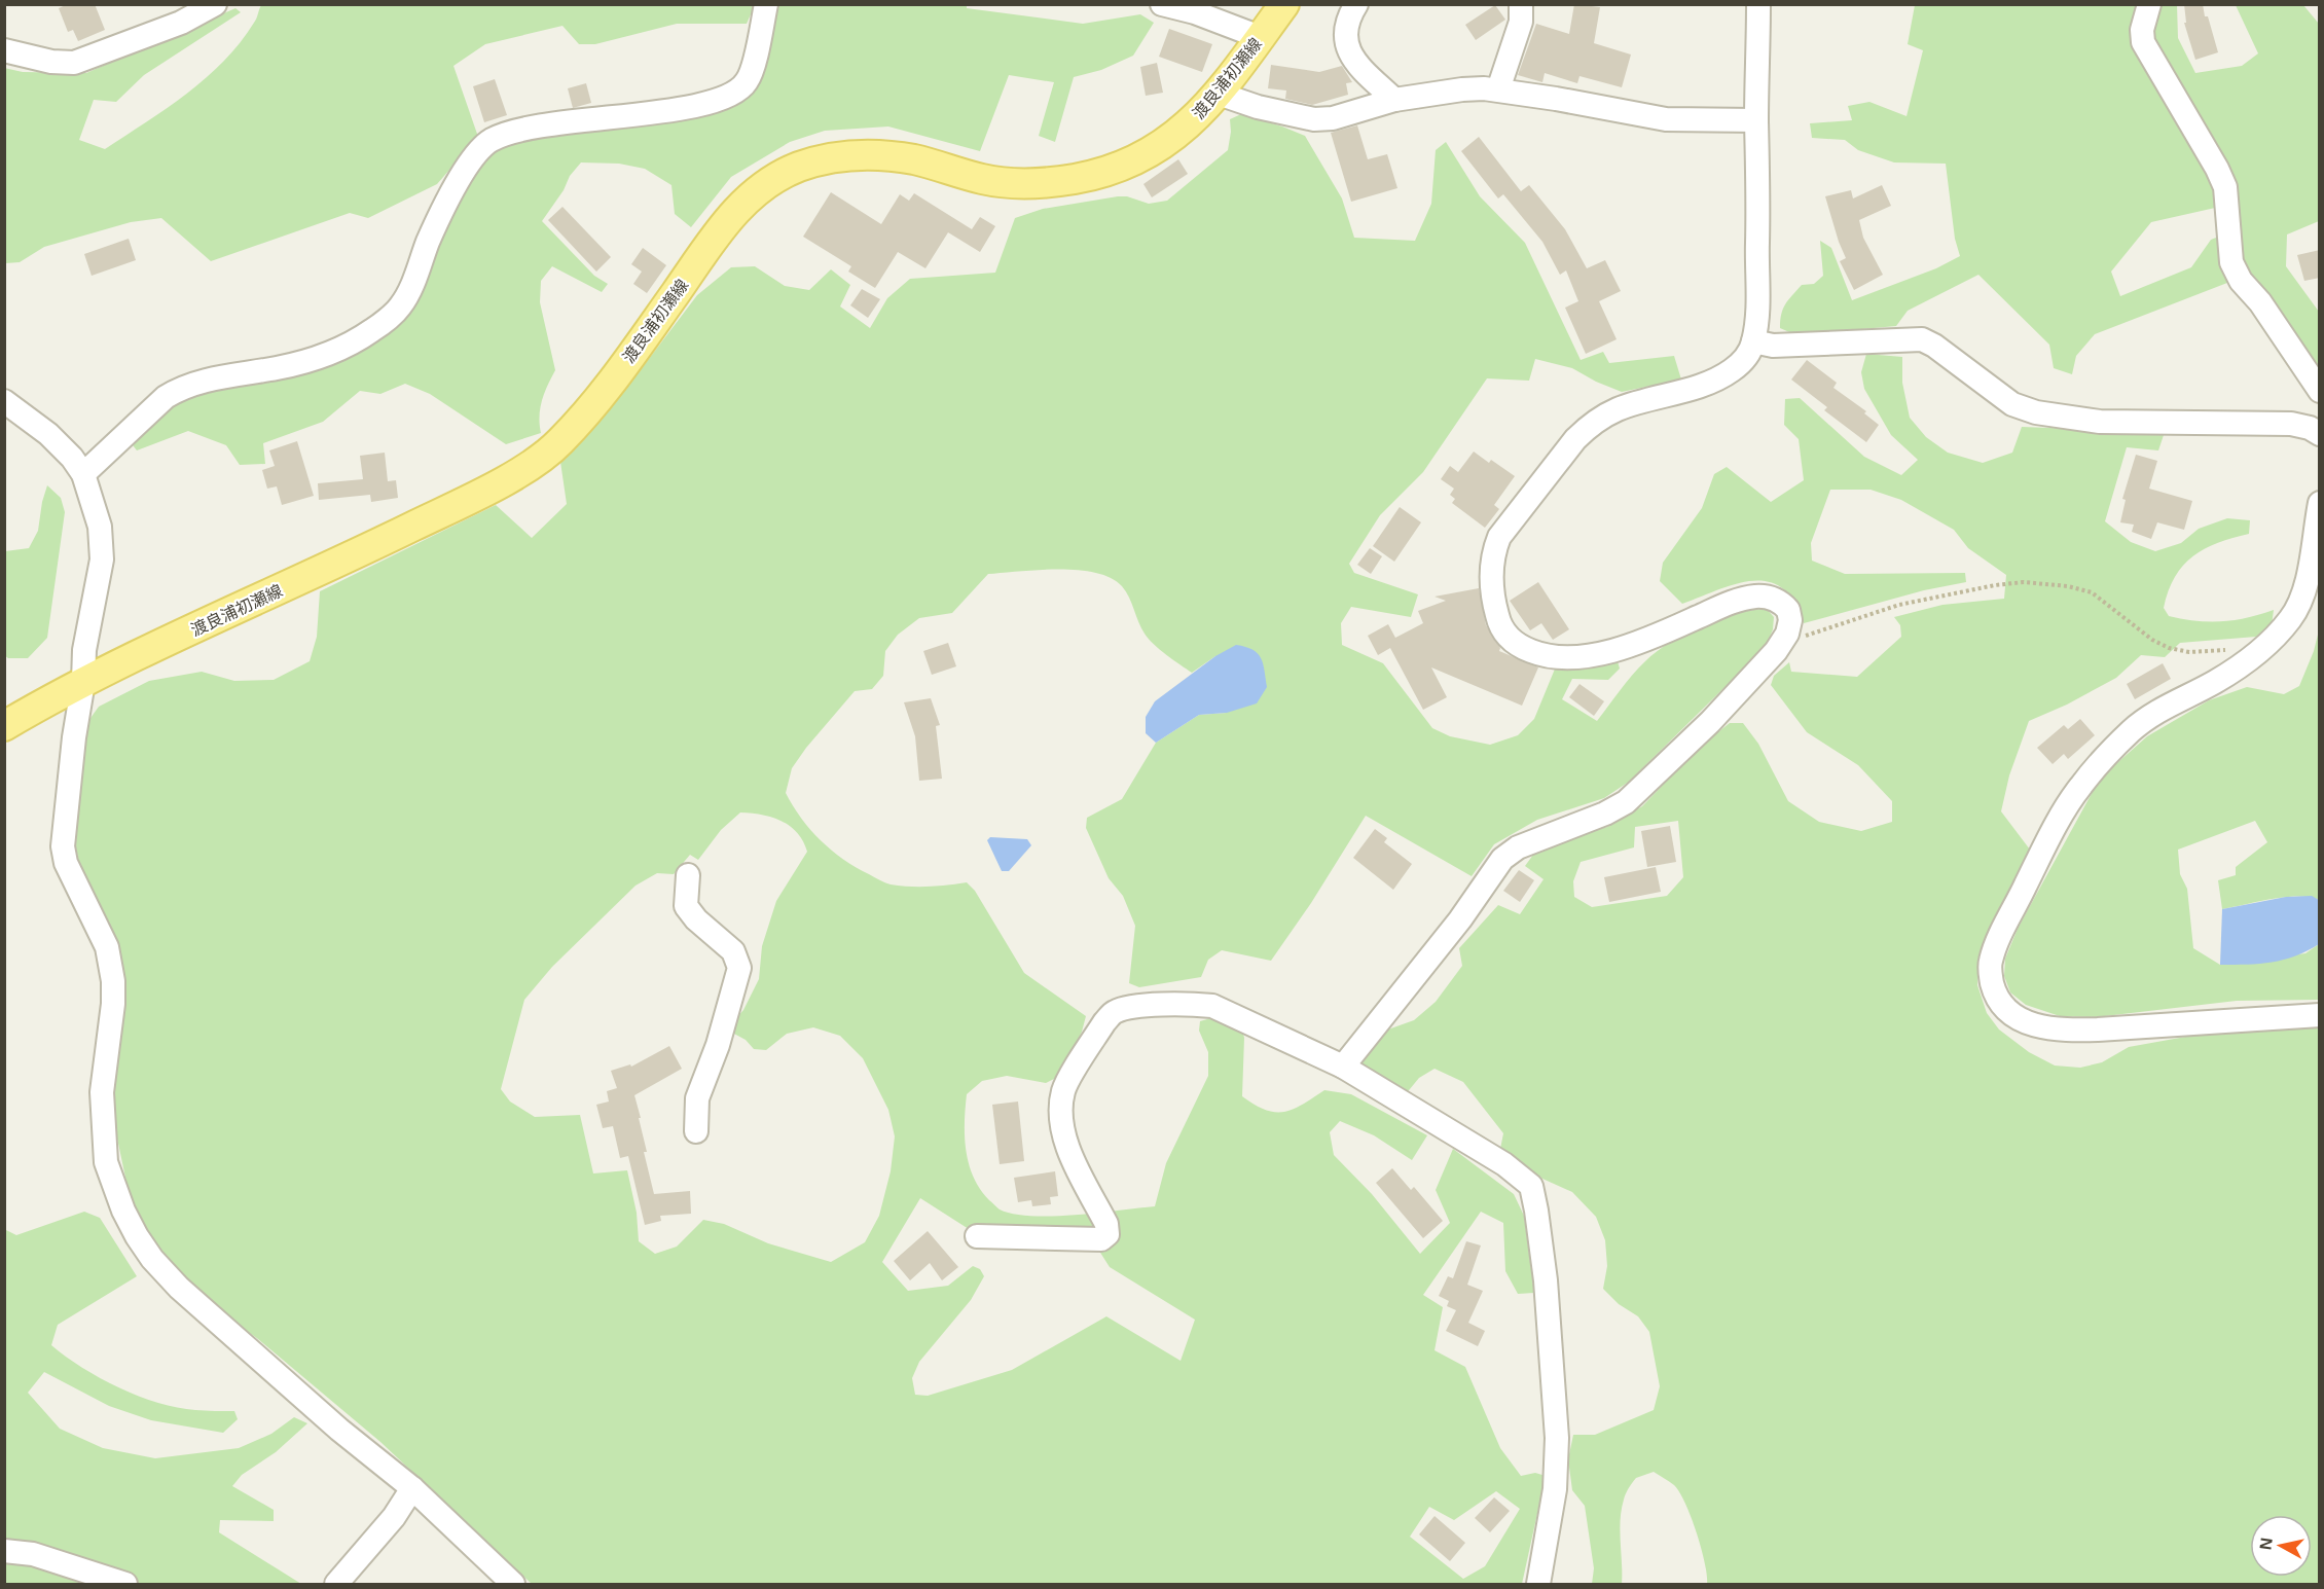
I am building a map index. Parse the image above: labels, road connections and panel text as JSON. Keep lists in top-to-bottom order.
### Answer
{
  "streets": {
    "main road": ["渡良浦初瀬線"]
  },
  "north": "left"
}
